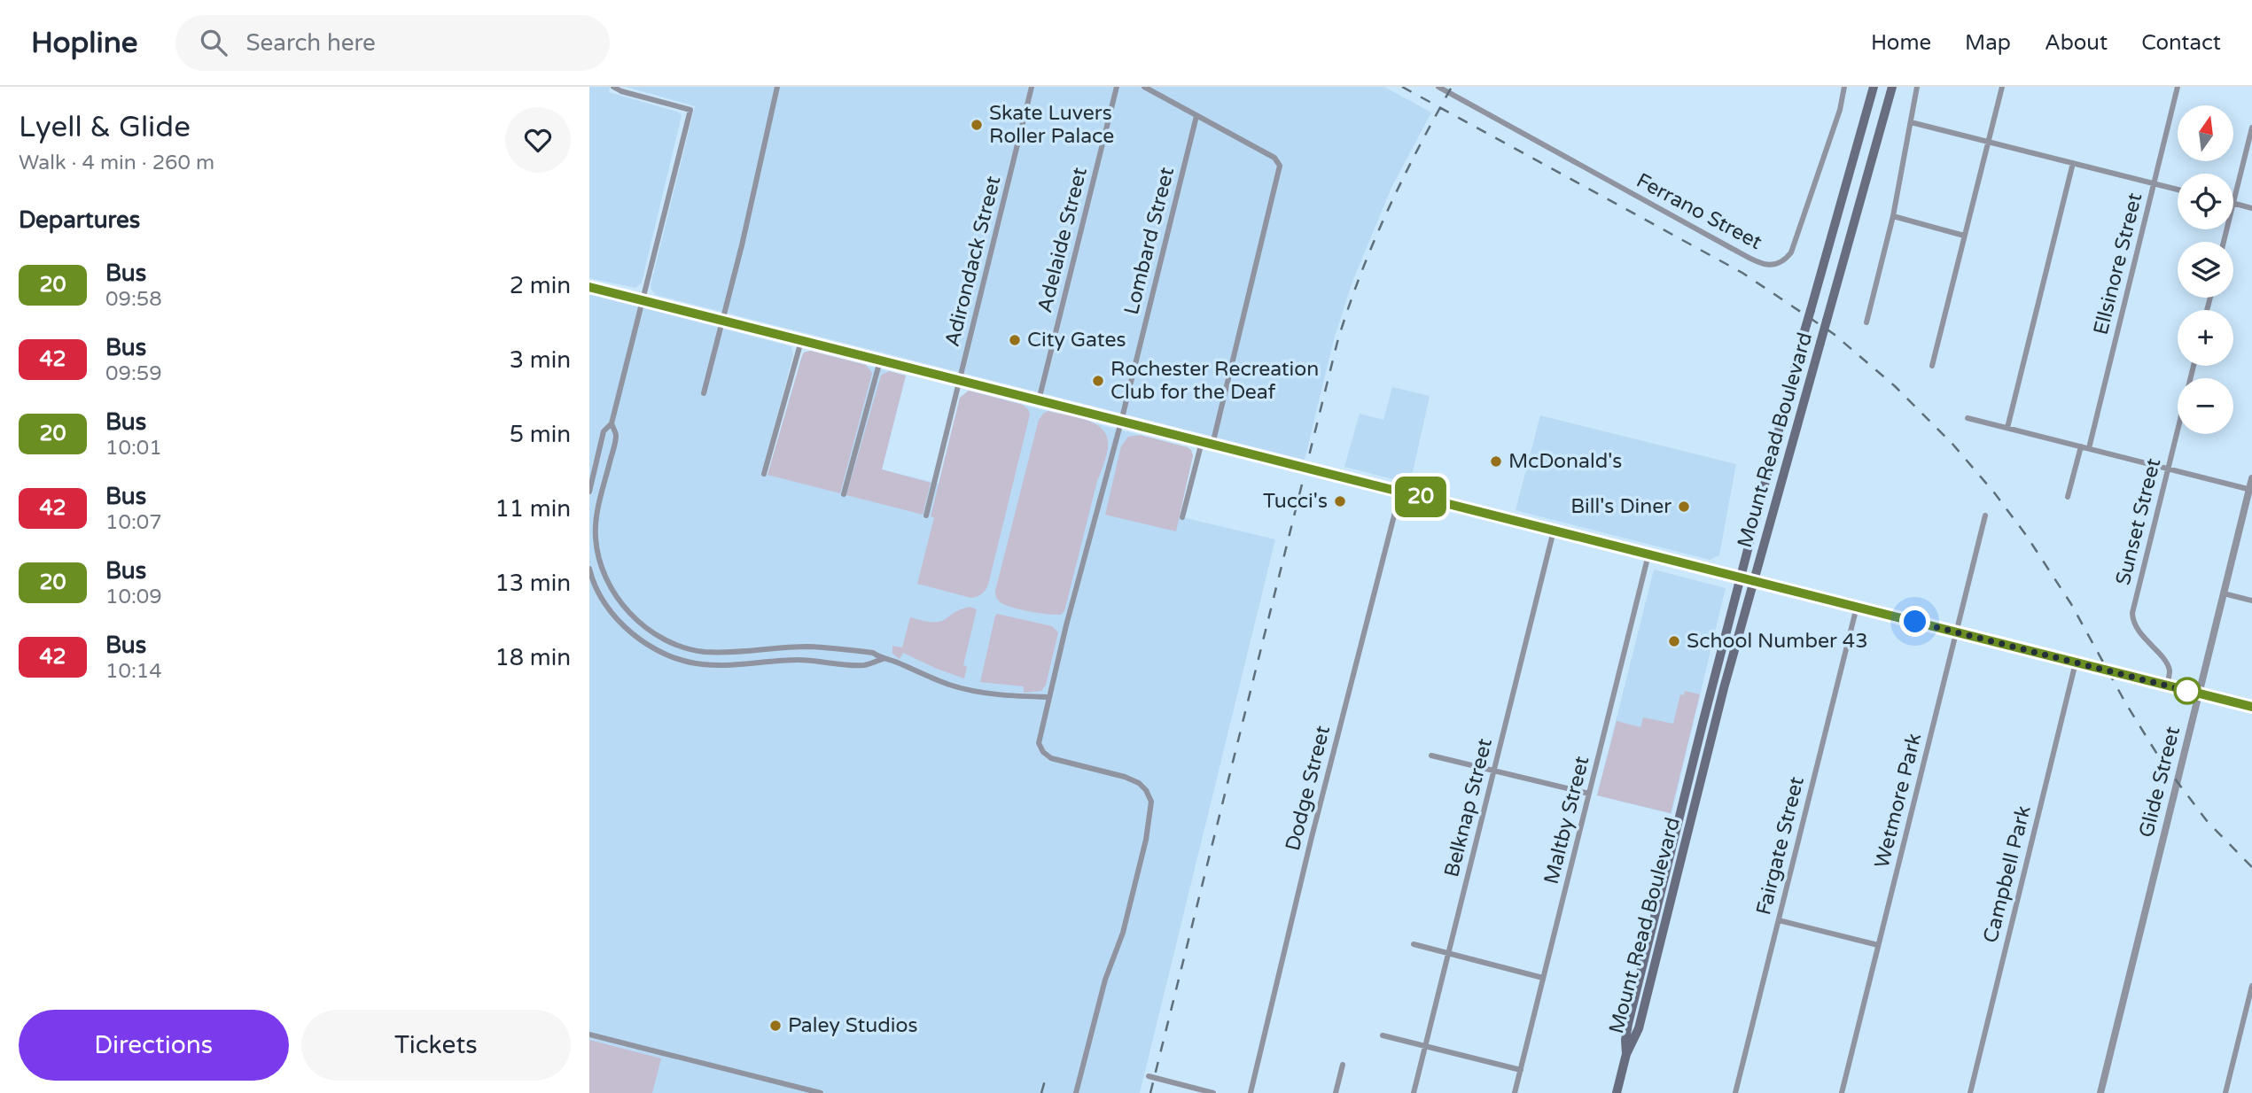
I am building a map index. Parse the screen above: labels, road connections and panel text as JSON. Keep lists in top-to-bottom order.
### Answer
{
  "streets": {
    "main road": ["Mount Read Boulevard"],
    "street": [
      "Ferrano Street",
      "Adelaide Street",
      "Lombard Street",
      "Adirondack Street",
      "Ellsinore Street",
      "Sunset Street",
      "Glide Street",
      "Dodge Street",
      "Wetmore Park",
      "Belknap Street",
      "Maltby Street",
      "Fairgate Street",
      "Campbell Park"
    ]
  },
  "places": [
    "Skate Luvers Roller Palace",
    "City Gates",
    "Rochester Recreation Club for the Deaf",
    "McDonald's",
    "Tucci's",
    "Bill's Diner",
    "School Number 43",
    "Paley Studios"
  ],
  "lines": ["bus line 20"],
  "north": "top",
  "page": {
    "header": "Hopline",
    "search": "Search here",
    "nav": [
      "Home",
      "Map",
      "About",
      "Contact"
    ],
    "heading": [
      ["Lyell & Glide", "Walk · 4 min · 260 m"],
      "Departures"
    ],
    "on_map": "20",
    "map_buttons": ["+", "−"],
    "list": [
      {
        "mark": "20",
        "name": "Bus",
        "note": "09:58",
        "value": "2 min"
      },
      {
        "mark": "42",
        "name": "Bus",
        "note": "09:59",
        "value": "3 min"
      },
      {
        "mark": "20",
        "name": "Bus",
        "note": "10:01",
        "value": "5 min"
      },
      {
        "mark": "42",
        "name": "Bus",
        "note": "10:07",
        "value": "11 min"
      },
      {
        "mark": "20",
        "name": "Bus",
        "note": "10:09",
        "value": "13 min"
      },
      {
        "mark": "42",
        "name": "Bus",
        "note": "10:14",
        "value": "18 min"
      }
    ],
    "buttons": ["Directions", "Tickets"]
  }
}
